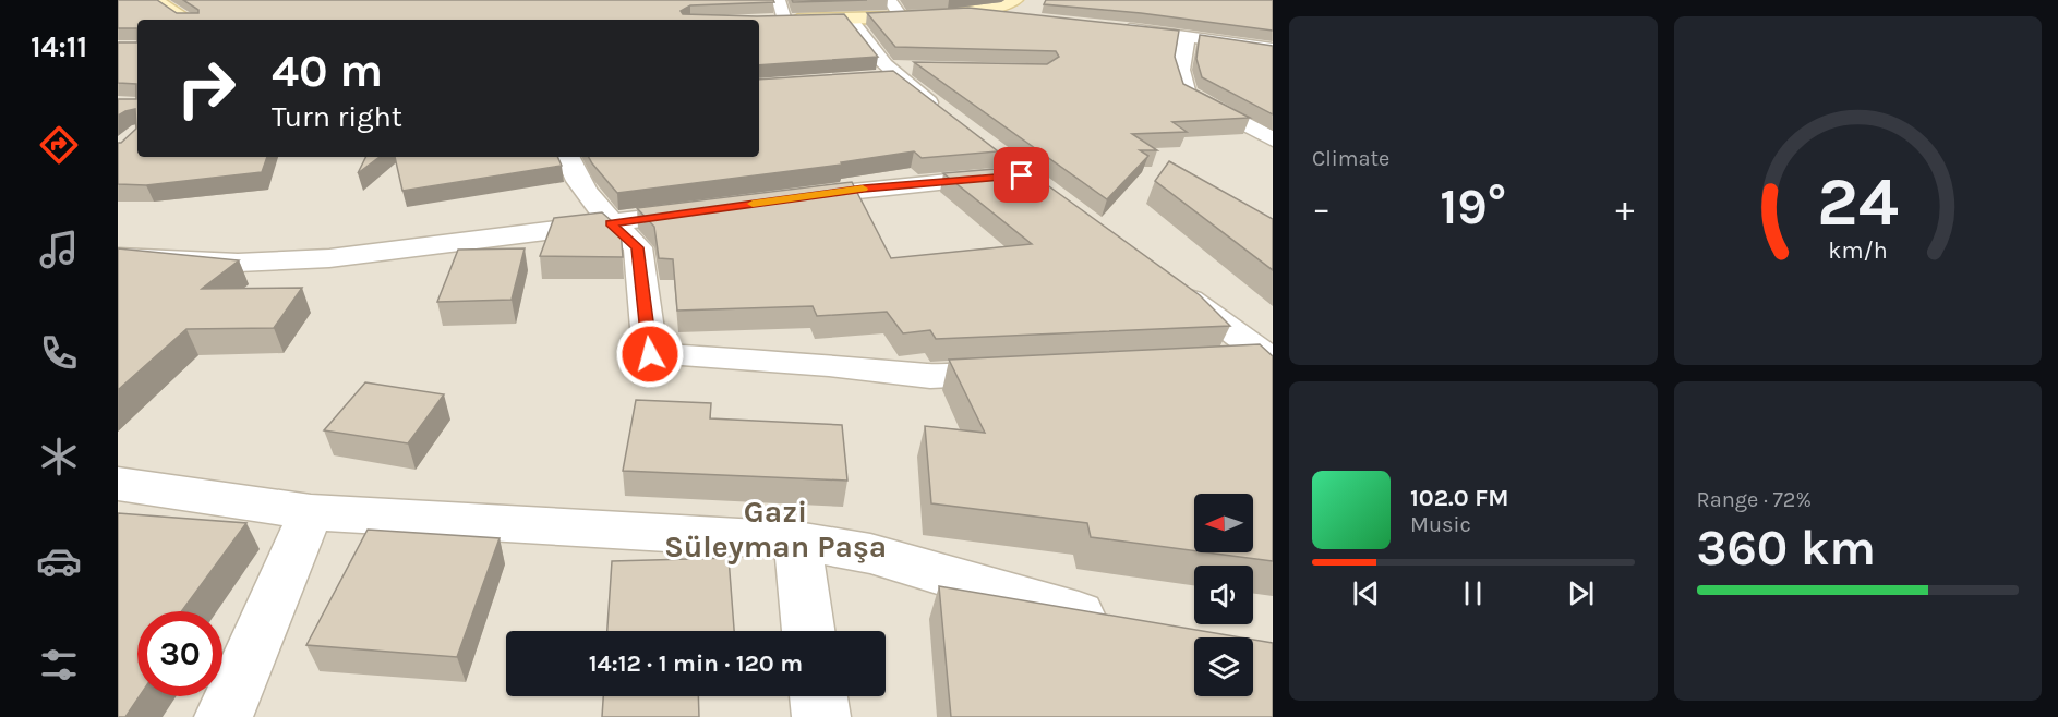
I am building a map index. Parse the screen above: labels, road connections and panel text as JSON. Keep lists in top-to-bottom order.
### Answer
{
  "districts": ["Gazi Süleyman Paşa"],
  "north": "left",
  "page": {
    "tabs": "14:11",
    "tile": [
      "Climate",
      ["Range · 72%", "360 km"]
    ],
    "turn": ["40 m", "Turn right"],
    "heat": ["−", "19°", "+"],
    "song": ["102.0 FM", "Music"],
    "limit": "30",
    "trip": "14:12 · 1 min · 120 m",
    "gauge": ["24", "km/h"]
  }
}
